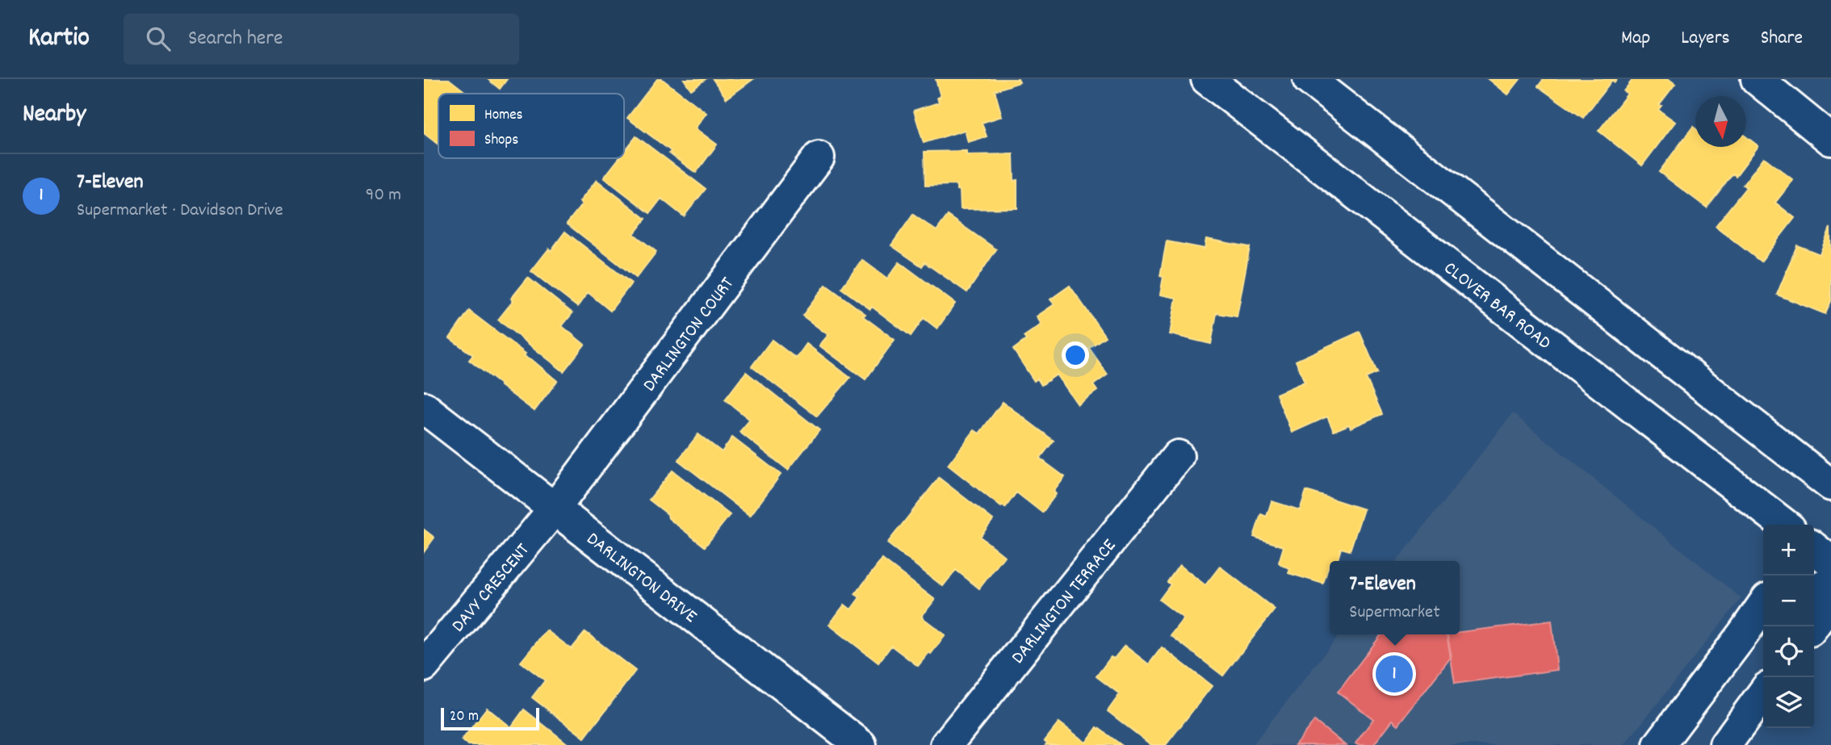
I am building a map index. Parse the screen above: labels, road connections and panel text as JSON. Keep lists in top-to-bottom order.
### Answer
{
  "streets": {
    "street": [
      "CLOVER BAR ROAD",
      "DARLINGTON COURT",
      "DARLINGTON DRIVE",
      "DAVY CRESCENT",
      "DARLINGTON TERRACE"
    ]
  },
  "crossings": [
    ["DARLINGTON COURT", "DARLINGTON DRIVE"],
    ["DARLINGTON COURT", "DAVY CRESCENT"],
    ["DARLINGTON DRIVE", "DAVY CRESCENT"]
  ],
  "legend": ["Homes", "Shops"],
  "scale_bar": "20 m",
  "north": "bottom",
  "page": {
    "header": "Kartio",
    "search": "Search here",
    "nav": ["Map", "Layers", "Share"],
    "heading": "Nearby",
    "list": [
      {
        "mark": "1",
        "name": "7-Eleven",
        "note": "Supermarket · Davidson Drive",
        "value": "90 m"
      }
    ],
    "map_buttons": ["+", "−"],
    "popup": ["7-Eleven", "Supermarket"],
    "pins": "1",
    "scale": "20 m"
  }
}
